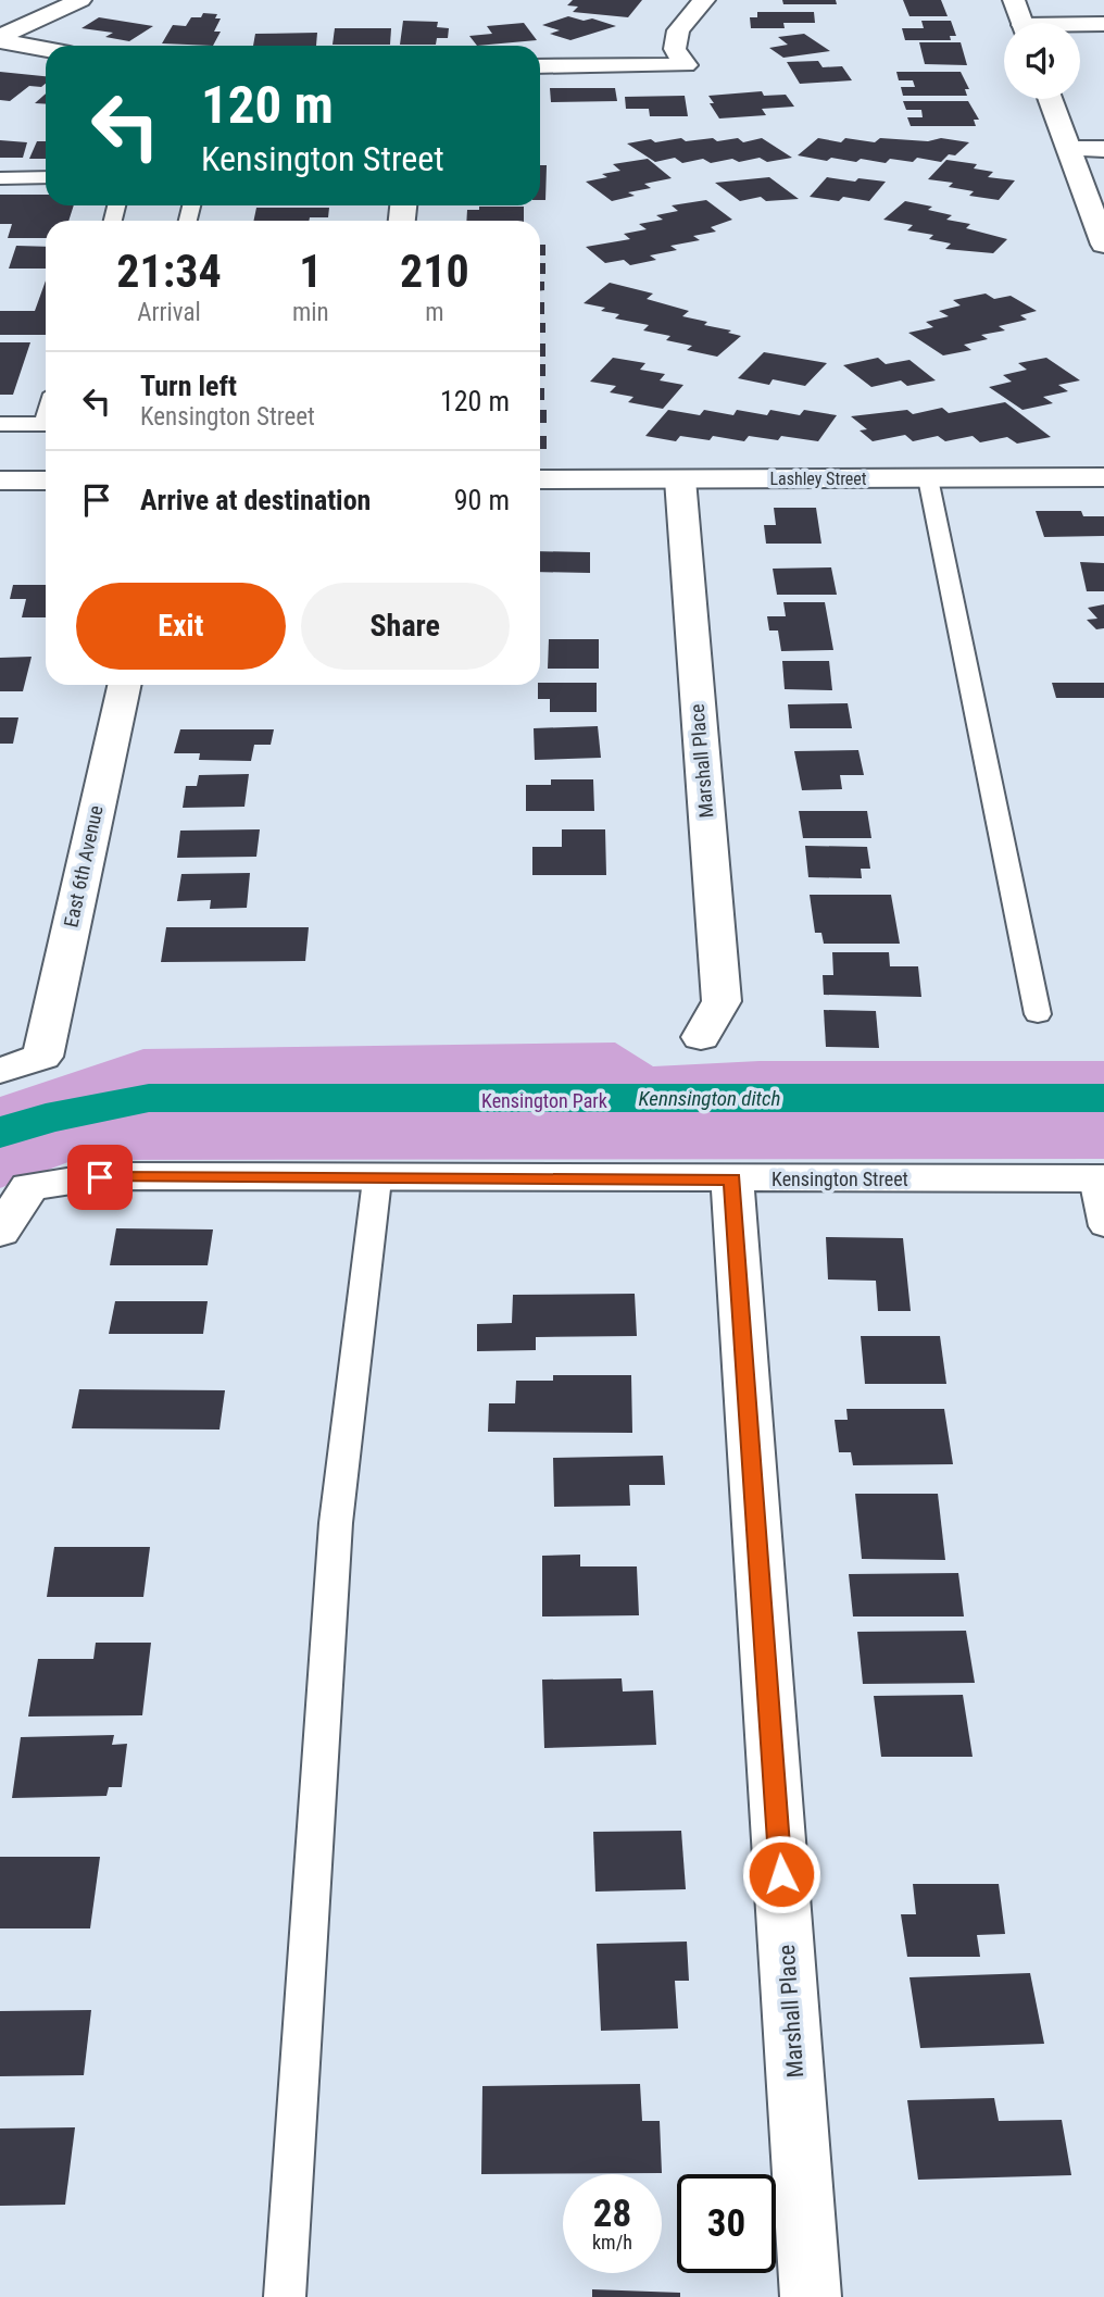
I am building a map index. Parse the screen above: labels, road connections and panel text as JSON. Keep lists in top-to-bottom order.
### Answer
{
  "streets": {
    "street": [
      "Lashley Street",
      "Marshall Place",
      "East 6th Avenue",
      "Kensington Street"
    ]
  },
  "crossings": [
    ["Lashley Street", "Marshall Place"],
    ["Marshall Place", "Kensington Street"]
  ],
  "water": ["Kennsington ditch"],
  "parks": ["Kensington Park"],
  "page": {
    "turn": ["120 m", "Kensington Street"],
    "eta": [
      "21:34",
      "Arrival",
      "1",
      "min",
      "210",
      "m"
    ],
    "list": [
      {
        "name": "Turn left",
        "note": "Kensington Street",
        "value": "120 m"
      },
      {
        "name": "Arrive at destination",
        "value": "90 m"
      }
    ],
    "buttons": ["Exit", "Share"],
    "speed": "28 km/h",
    "limit": "30"
  }
}
